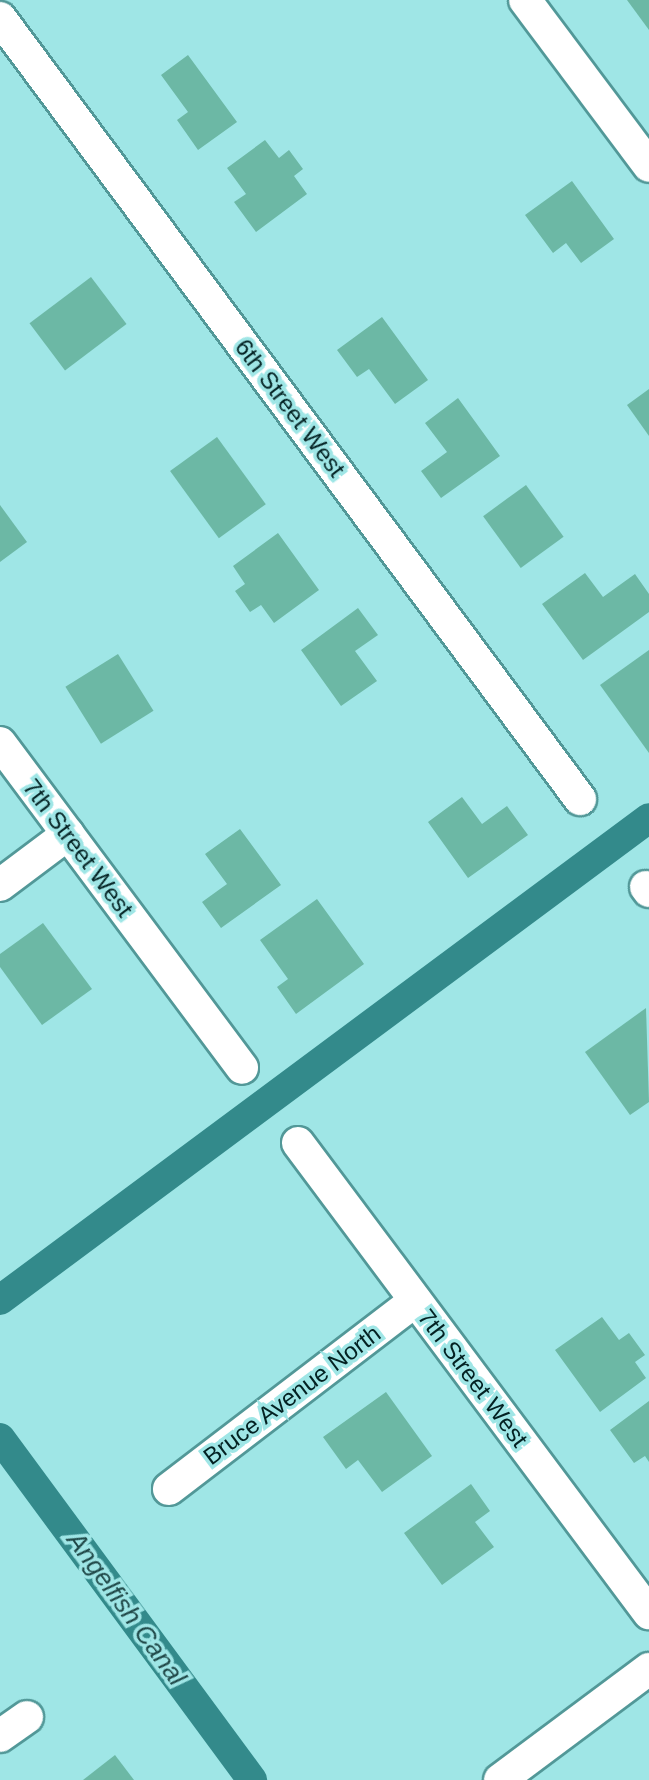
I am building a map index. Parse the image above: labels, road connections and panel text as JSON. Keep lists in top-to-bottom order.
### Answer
{
  "streets": {
    "street": ["6th Street West", "7th Street West", "Bruce Avenue North"]
  },
  "crossings": [
    ["7th Street West", "Bruce Avenue North"]
  ],
  "water": ["Angelfish Canal"]
}
